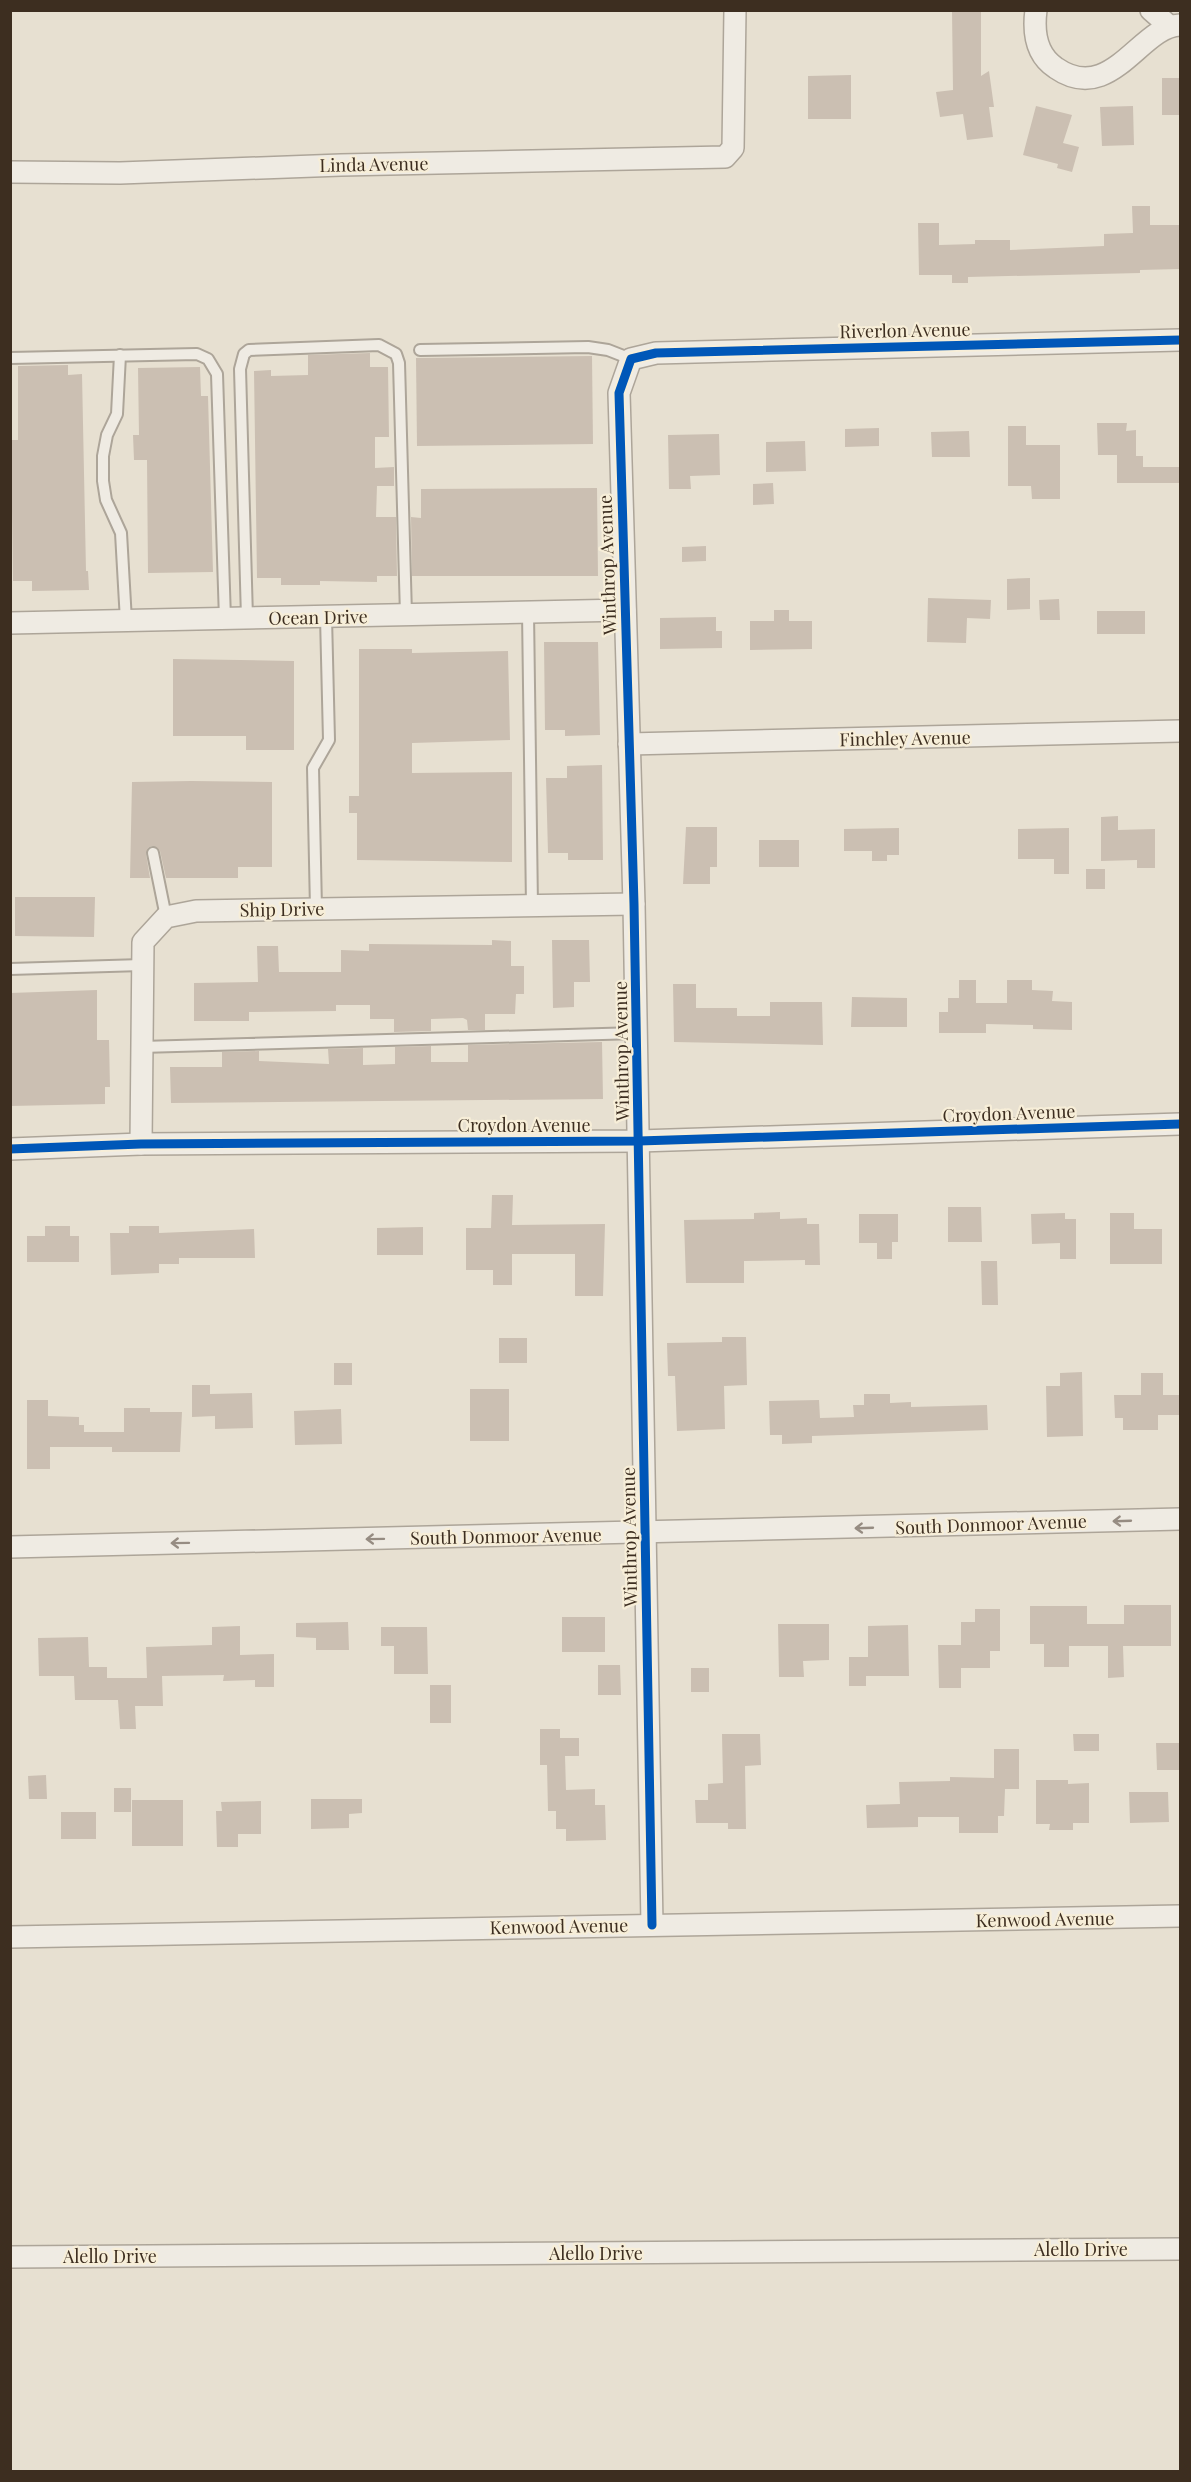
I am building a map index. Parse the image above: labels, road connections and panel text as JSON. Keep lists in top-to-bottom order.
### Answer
{
  "streets": {
    "street": [
      "Linda Avenue",
      "Riverlon Avenue",
      "Winthrop Avenue",
      "Ocean Drive",
      "Finchley Avenue",
      "Ship Drive",
      "Croydon Avenue",
      "South Donmoor Avenue",
      "Kenwood Avenue",
      "Alello Drive"
    ]
  },
  "crossings": [
    ["Riverlon Avenue", "Winthrop Avenue"],
    ["Winthrop Avenue", "Ocean Drive"],
    ["Winthrop Avenue", "Finchley Avenue"],
    ["Winthrop Avenue", "Ship Drive"],
    ["Winthrop Avenue", "Croydon Avenue"],
    ["Winthrop Avenue", "South Donmoor Avenue"],
    ["Winthrop Avenue", "Kenwood Avenue"]
  ],
  "one_way": ["South Donmoor Avenue"]
}
